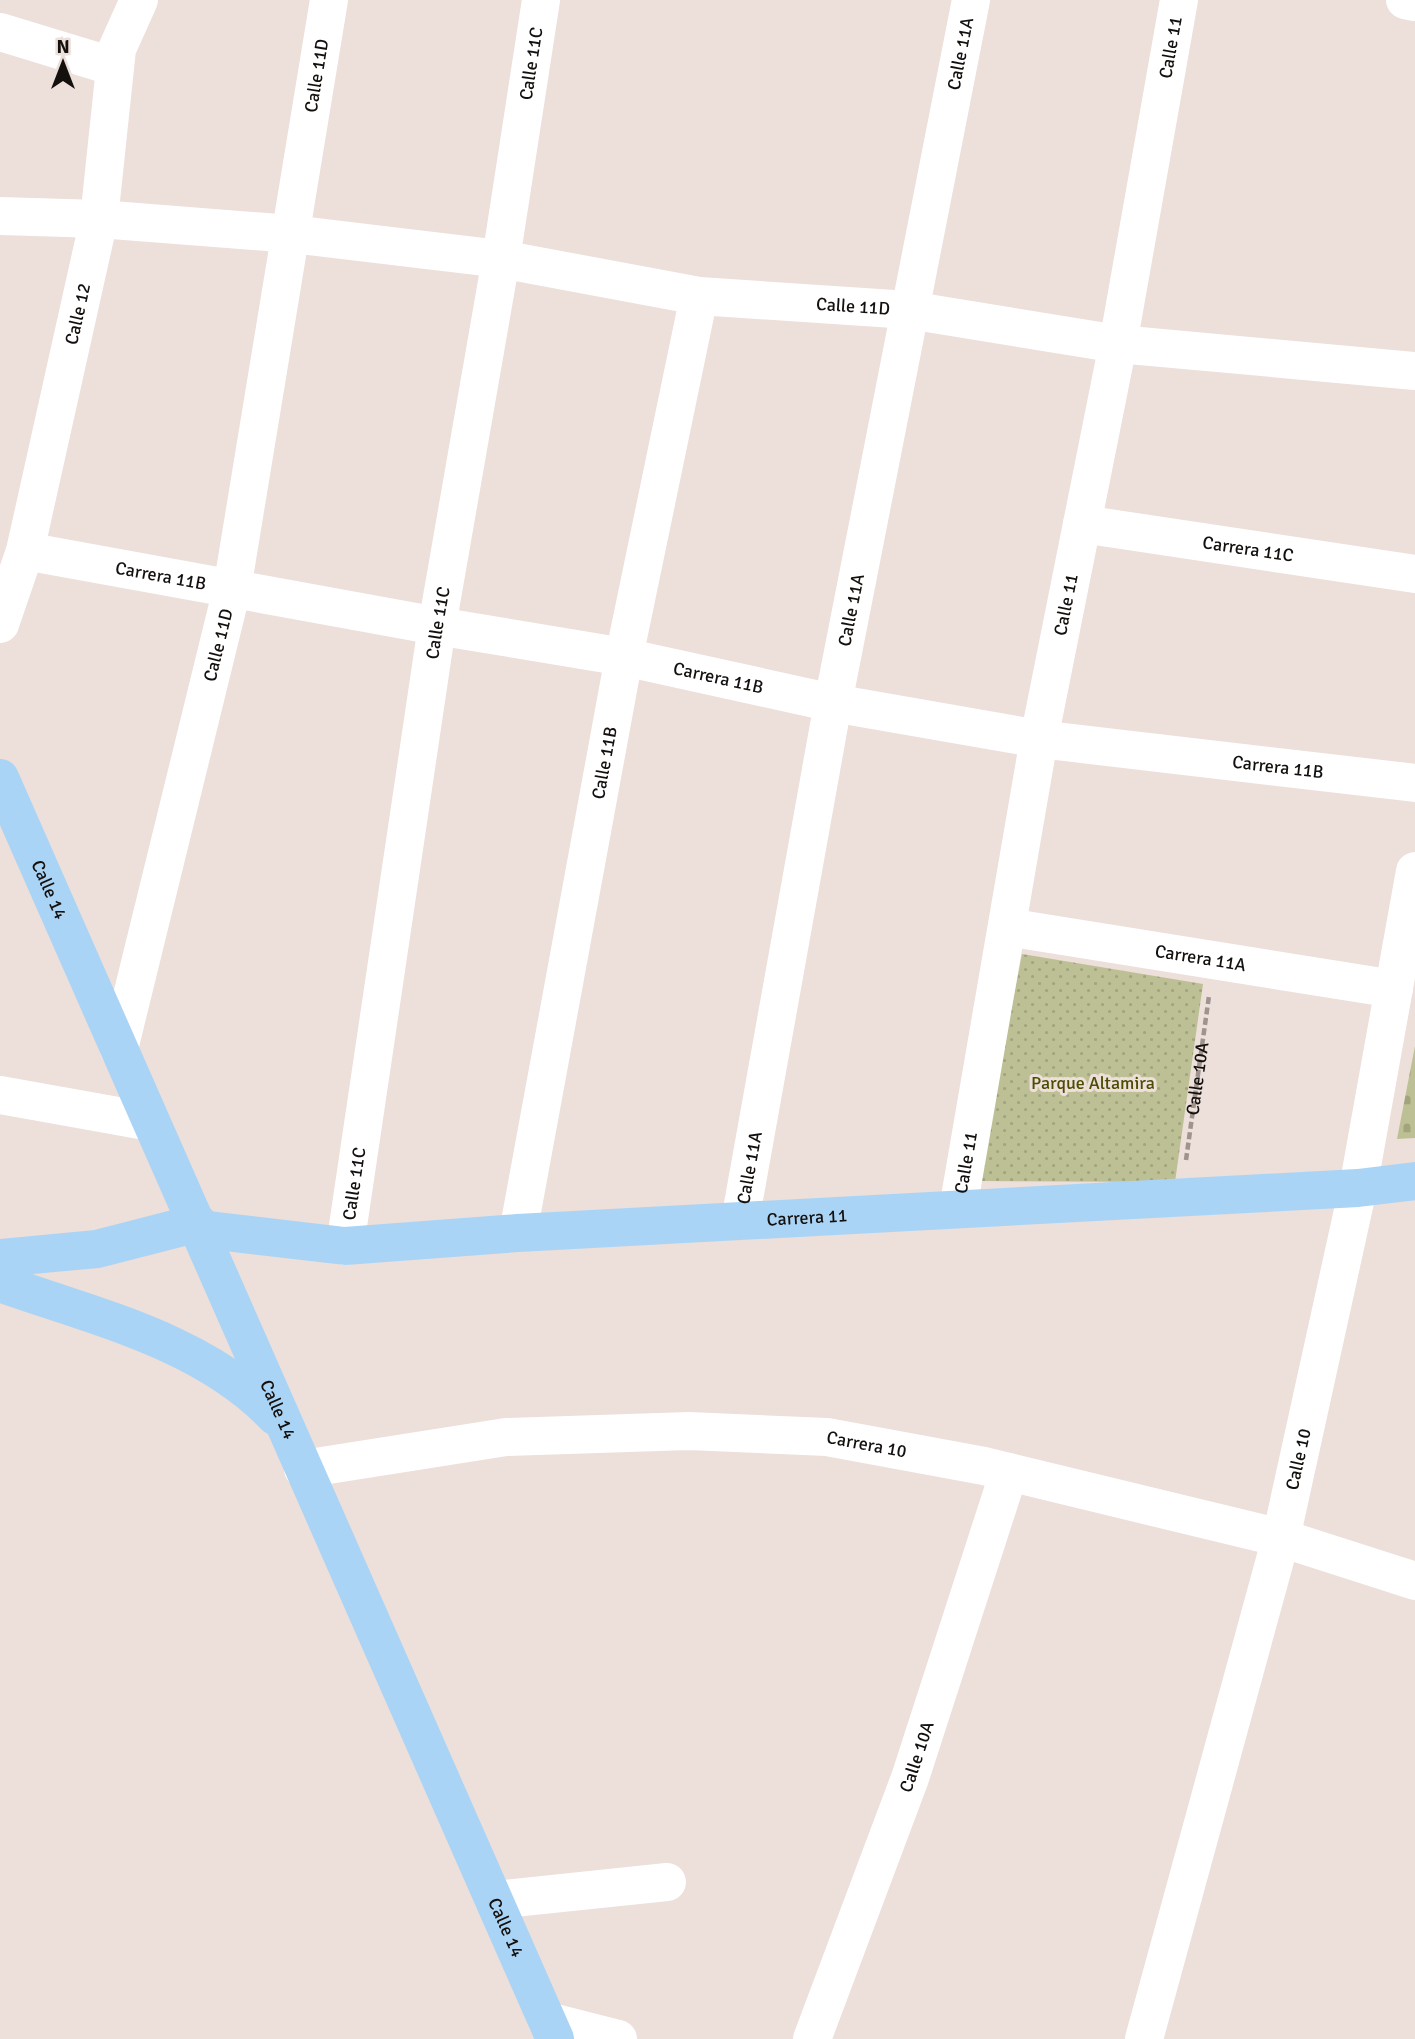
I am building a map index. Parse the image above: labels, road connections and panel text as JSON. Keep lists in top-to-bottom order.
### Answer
{
  "streets": {
    "main road": ["Calle 14", "Carrera 11"],
    "street": [
      "Calle 11",
      "Calle 11A",
      "Calle 11C",
      "Calle 11D",
      "Calle 12",
      "Carrera 11C",
      "Carrera 11B",
      "Calle 11B",
      "Carrera 11A",
      "Calle 10A",
      "Carrera 10",
      "Calle 10"
    ]
  },
  "crossings": [
    ["Calle 11", "Calle 11D"],
    ["Calle 11", "Carrera 11C"],
    ["Calle 11", "Carrera 11B"],
    ["Calle 11", "Carrera 11A"],
    ["Calle 11", "Carrera 11"],
    ["Calle 11A", "Calle 11D"],
    ["Calle 11A", "Carrera 11B"],
    ["Calle 11A", "Carrera 11"],
    ["Calle 11C", "Calle 11D"],
    ["Calle 11C", "Carrera 11B"],
    ["Calle 11C", "Carrera 11"],
    ["Calle 11D", "Calle 12"],
    ["Calle 11D", "Carrera 11B"],
    ["Calle 11D", "Calle 11B"],
    ["Calle 11D", "Calle 14"],
    ["Calle 12", "Carrera 11B"],
    ["Carrera 11B", "Calle 11B"],
    ["Calle 11B", "Carrera 11"],
    ["Calle 14", "Carrera 11"],
    ["Calle 14", "Carrera 10"],
    ["Carrera 11A", "Calle 10A"],
    ["Carrera 11A", "Calle 10"],
    ["Calle 10A", "Carrera 11"],
    ["Calle 10A", "Carrera 10"],
    ["Carrera 11", "Calle 10"],
    ["Carrera 10", "Calle 10"]
  ],
  "parks": ["Parque Altamira"],
  "north": "top"
}
